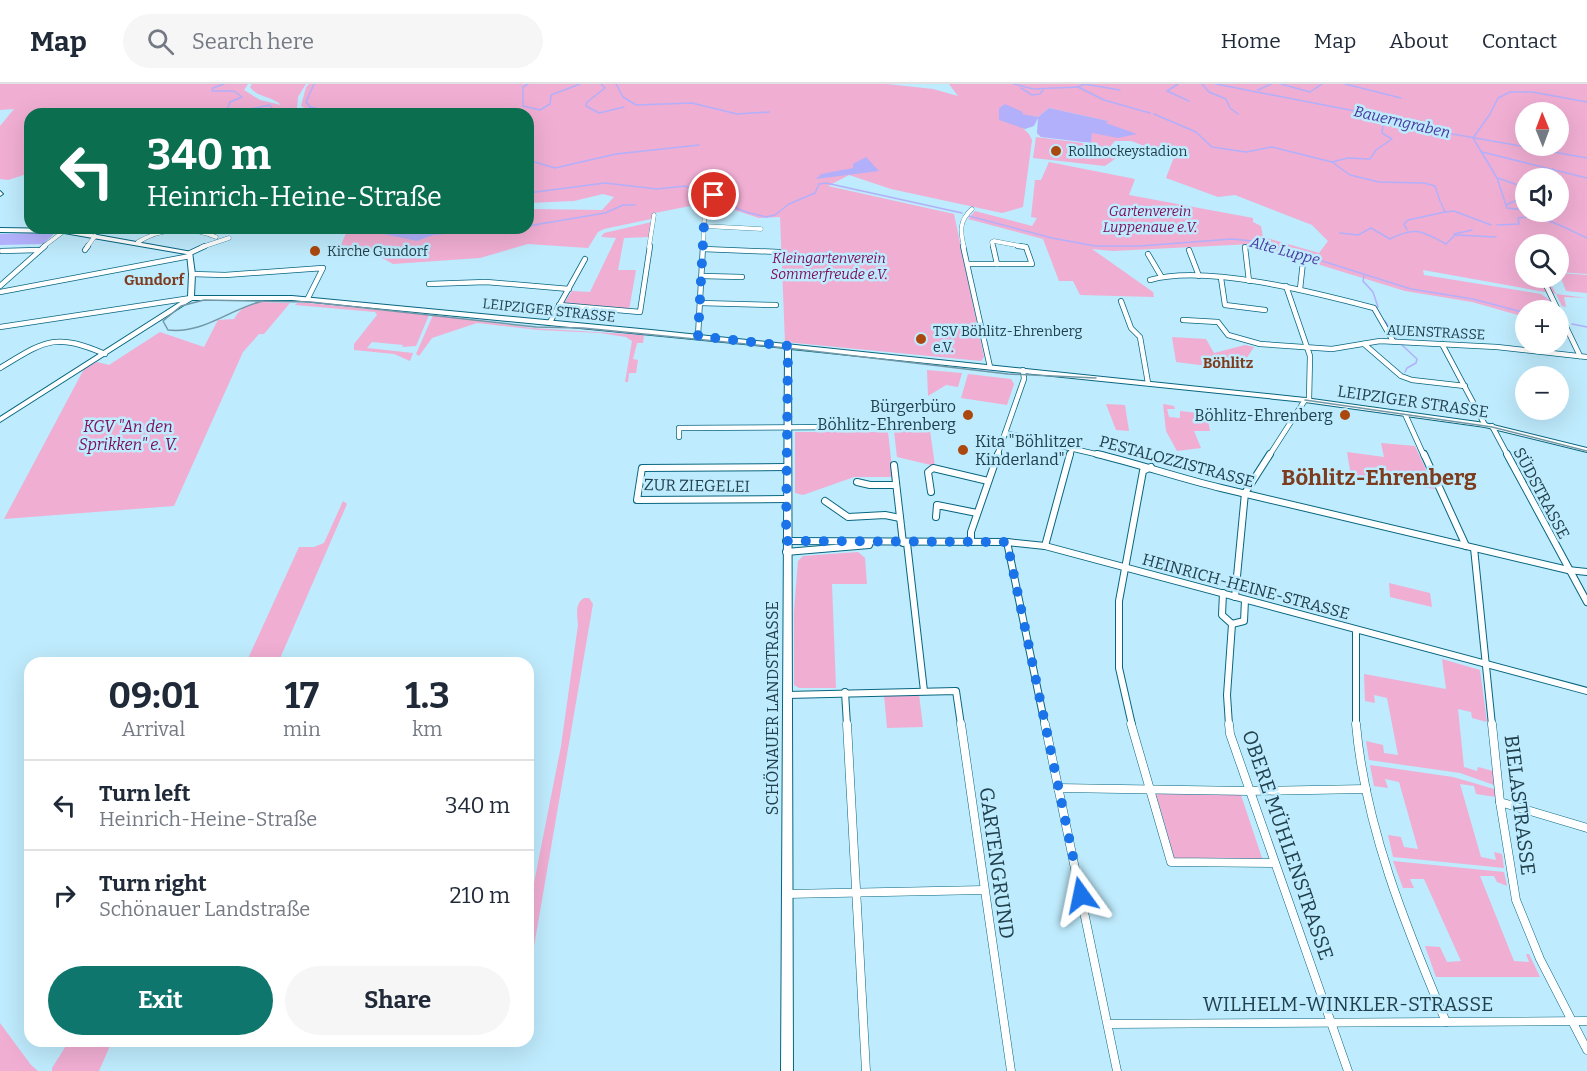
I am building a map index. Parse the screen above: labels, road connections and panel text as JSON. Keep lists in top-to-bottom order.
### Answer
{
  "streets": {
    "street": [
      "LEIPZIGER STRASSE",
      "AUENSTRASSE",
      "PESTALOZZISTRASSE",
      "ZUR ZIEGELEI",
      "SÜDSTRASSE",
      "HEINRICH-HEINE-STRASSE",
      "SCHÖNAUER LANDSTRASSE",
      "BIELASTRASSE",
      "OBERE MÜHLENSTRASSE",
      "GARTENGRUND",
      "WILHELM-WINKLER-STRASSE"
    ]
  },
  "crossings": [
    ["LEIPZIGER STRASSE", "SÜDSTRASSE"],
    ["LEIPZIGER STRASSE", "SCHÖNAUER LANDSTRASSE"],
    ["LEIPZIGER STRASSE", "BIELASTRASSE"],
    ["AUENSTRASSE", "SÜDSTRASSE"],
    ["PESTALOZZISTRASSE", "SÜDSTRASSE"],
    ["PESTALOZZISTRASSE", "BIELASTRASSE"],
    ["ZUR ZIEGELEI", "SCHÖNAUER LANDSTRASSE"],
    ["HEINRICH-HEINE-STRASSE", "SCHÖNAUER LANDSTRASSE"],
    ["HEINRICH-HEINE-STRASSE", "BIELASTRASSE"],
    ["HEINRICH-HEINE-STRASSE", "OBERE MÜHLENSTRASSE"],
    ["SCHÖNAUER LANDSTRASSE", "GARTENGRUND"],
    ["BIELASTRASSE", "WILHELM-WINKLER-STRASSE"],
    ["OBERE MÜHLENSTRASSE", "WILHELM-WINKLER-STRASSE"]
  ],
  "districts": ["Gundorf", "Böhlitz", "Böhlitz-Ehrenberg"],
  "water": ["Bauerngraben", "Alte Luppe"],
  "parks": ["Gartenverein Luppenaue e.V.", "Kleingartenverein Sommerfreude e.V.", "KGV \"An den Sprikken\" e. V."],
  "places": [
    "Rollhockeystadion",
    "Kirche Gundorf",
    "TSV Böhlitz-Ehrenberg e.V.",
    "Bürgerbüro Böhlitz-Ehrenberg",
    "Böhlitz-Ehrenberg",
    "Kita \"Böhlitzer Kinderland\""
  ],
  "north": "top",
  "page": {
    "header": "Map",
    "search": "Search here",
    "nav": [
      "Home",
      "Map",
      "About",
      "Contact"
    ],
    "map_buttons": ["+", "−"],
    "turn": ["340 m", "Heinrich-Heine-Straße"],
    "eta": [
      "09:01",
      "Arrival",
      "17",
      "min",
      "1.3",
      "km"
    ],
    "list": [
      {
        "name": "Turn left",
        "note": "Heinrich-Heine-Straße",
        "value": "340 m"
      },
      {
        "name": "Turn right",
        "note": "Schönauer Landstraße",
        "value": "210 m"
      }
    ],
    "buttons": ["Exit", "Share"]
  }
}
